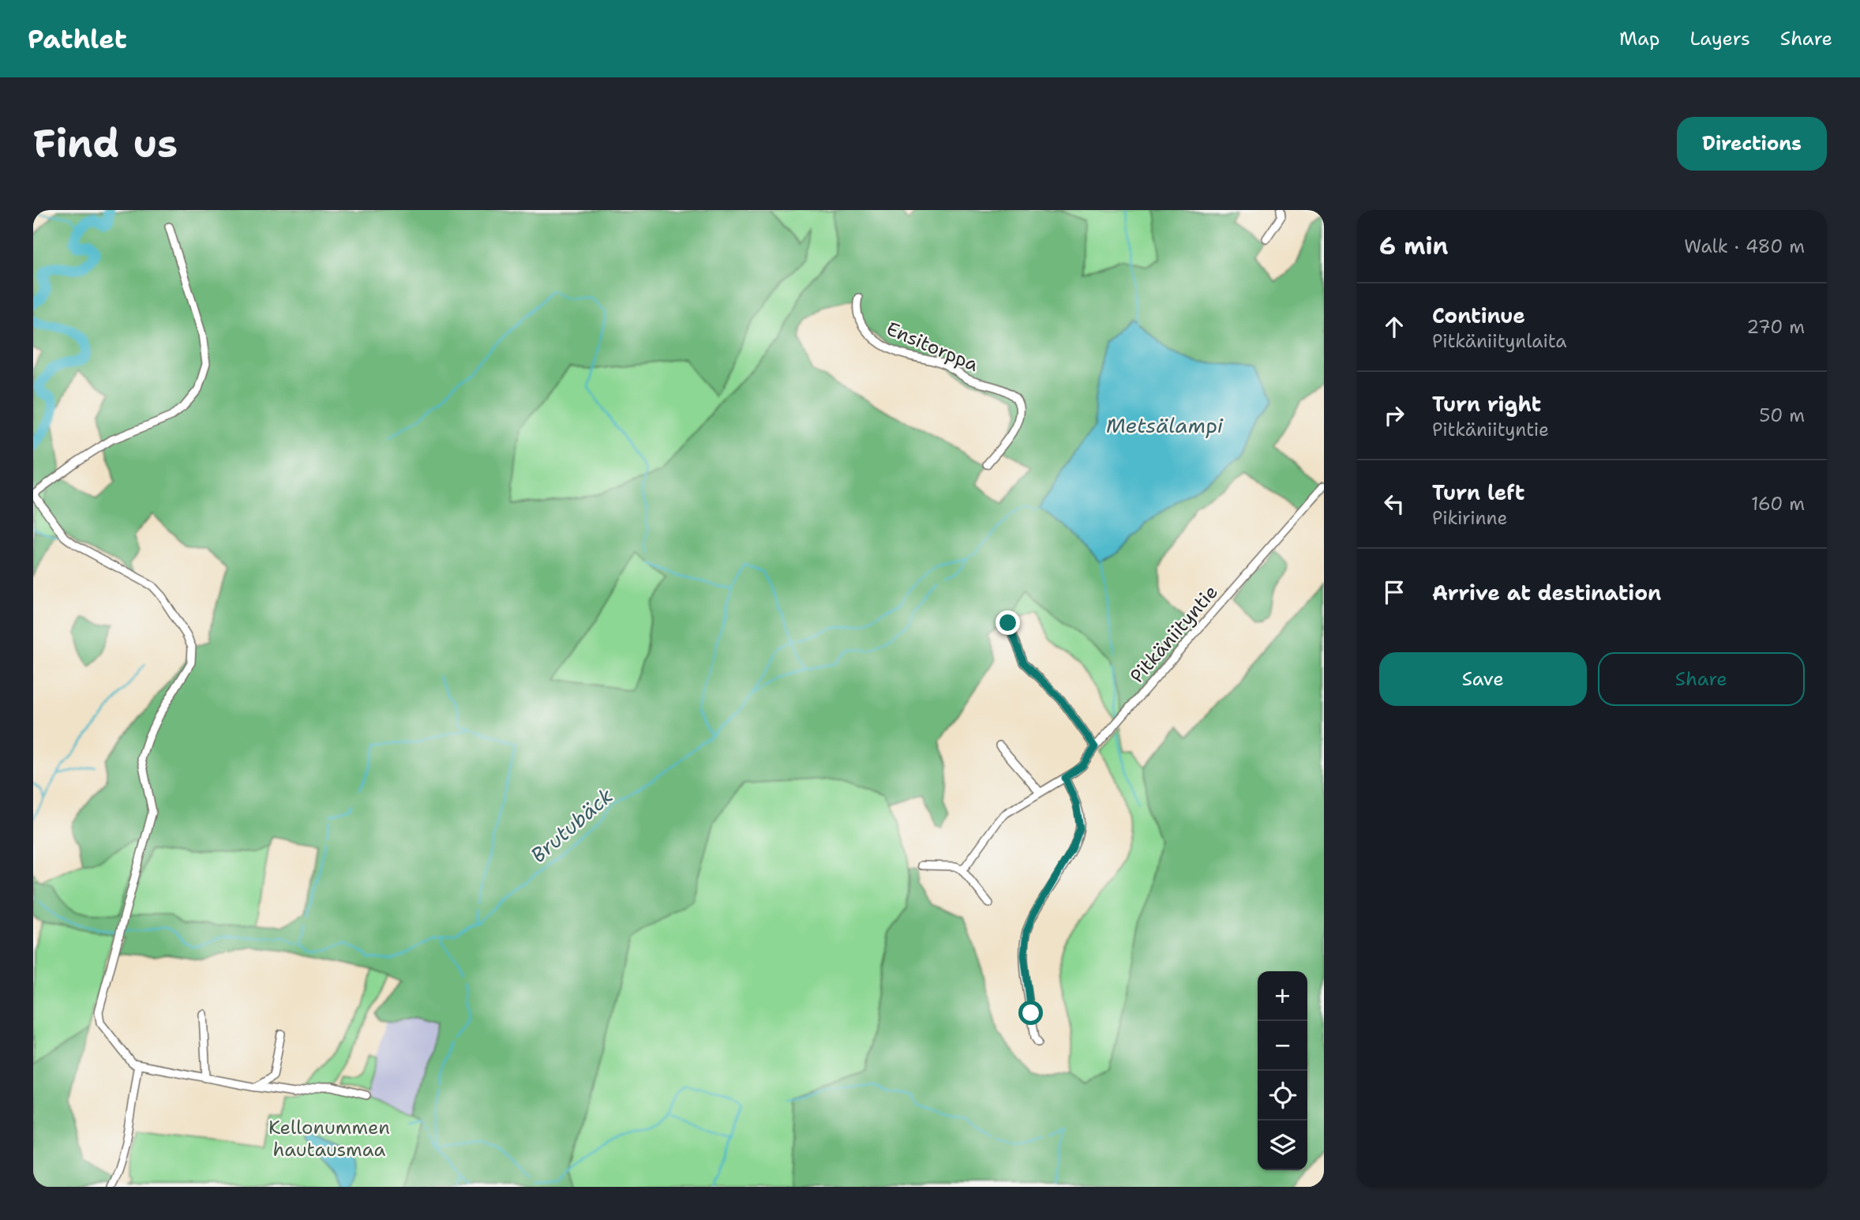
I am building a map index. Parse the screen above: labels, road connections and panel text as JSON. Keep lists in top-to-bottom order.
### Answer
{
  "streets": {
    "street": ["Ensitorppa", "Pitkäniityntie"]
  },
  "water": ["Metsälampi", "Brutubäck"],
  "parks": ["Kellonummen hautausmaa"],
  "page": {
    "header": "Pathlet",
    "nav": ["Map", "Layers", "Share"],
    "buttons": [
      "Directions",
      ["Save", "Share"]
    ],
    "title": "Find us",
    "heading": ["6 min", "Walk · 480 m"],
    "list": [
      ["Continue", "Pitkäniitynlaita", "270 m"],
      ["Turn right", "Pitkäniityntie", "50 m"],
      ["Turn left", "Pikirinne", "160 m"],
      "Arrive at destination"
    ],
    "map_buttons": ["+", "−"]
  }
}
